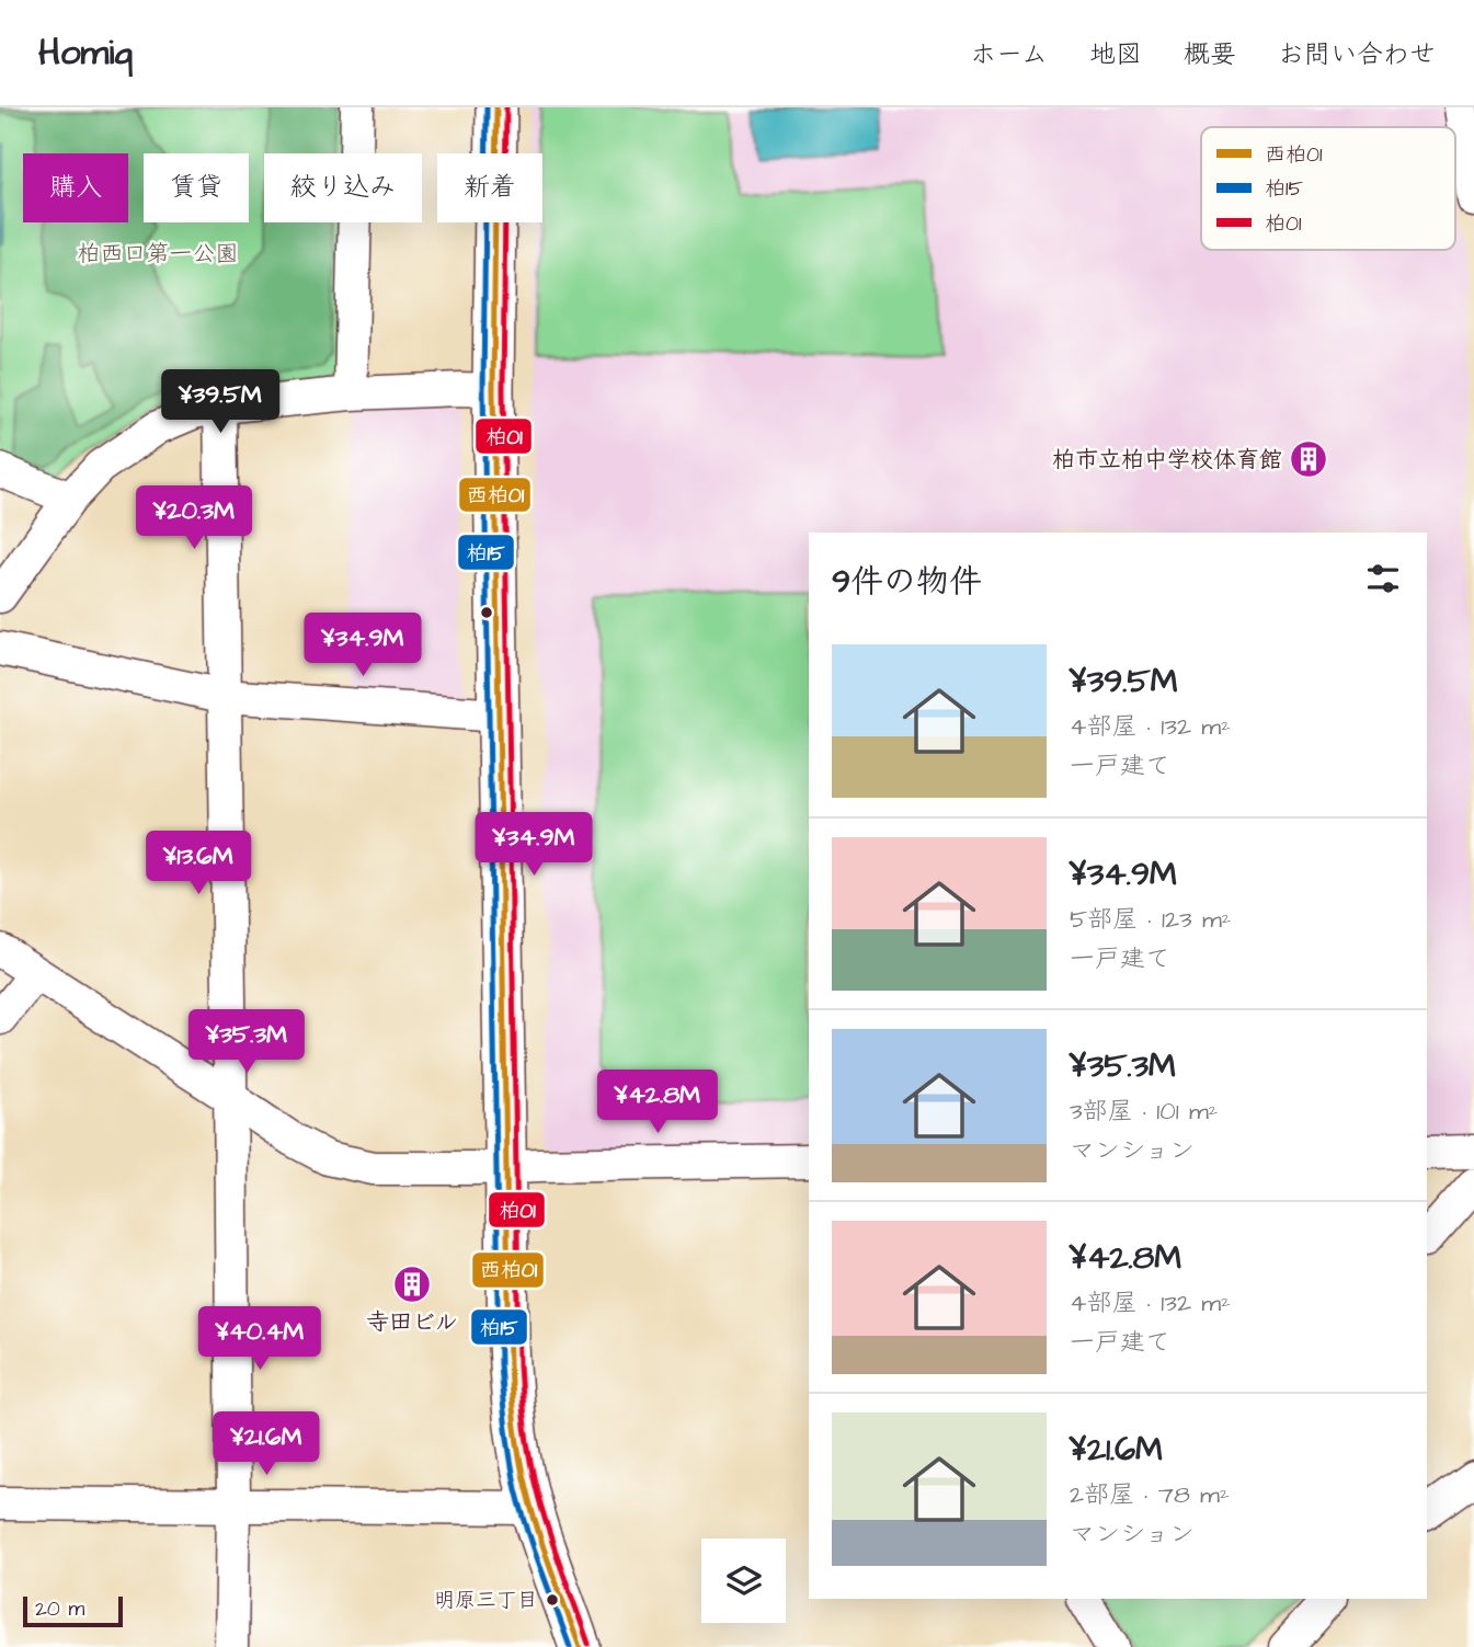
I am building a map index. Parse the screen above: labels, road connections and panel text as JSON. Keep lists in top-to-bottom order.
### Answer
{
  "parks": ["柏西口第一公園"],
  "places": {
    "building": ["柏市立柏中学校体育館", "寺田ビル"],
    "other": ["明原三丁目"]
  },
  "lines": ["transit line 西柏01", "transit line 柏15", "transit line 柏01"],
  "legend": ["西柏01", "柏15", "柏01"],
  "scale_bar": "20 m",
  "page": {
    "header": "Homiq",
    "nav": [
      "ホーム",
      "地図",
      "概要",
      "お問い合わせ"
    ],
    "chip": [
      "購入",
      "賃貸",
      "絞り込み",
      "新着"
    ],
    "price": [
      "¥39.5M",
      "¥20.3M",
      "¥34.9M",
      "¥34.9M",
      "¥13.6M",
      "¥35.3M",
      "¥42.8M",
      "¥40.4M",
      "¥21.6M"
    ],
    "heading": "9件の物件",
    "list": [
      {
        "name": "¥39.5M",
        "note": "4部屋 · 132 m² · 一戸建て"
      },
      {
        "name": "¥34.9M",
        "note": "5部屋 · 123 m² · 一戸建て"
      },
      {
        "name": "¥35.3M",
        "note": "3部屋 · 101 m² · マンション"
      },
      {
        "name": "¥42.8M",
        "note": "4部屋 · 132 m² · 一戸建て"
      },
      {
        "name": "¥21.6M",
        "note": "2部屋 · 78 m² · マンション"
      }
    ],
    "scale": "20 m"
  }
}
